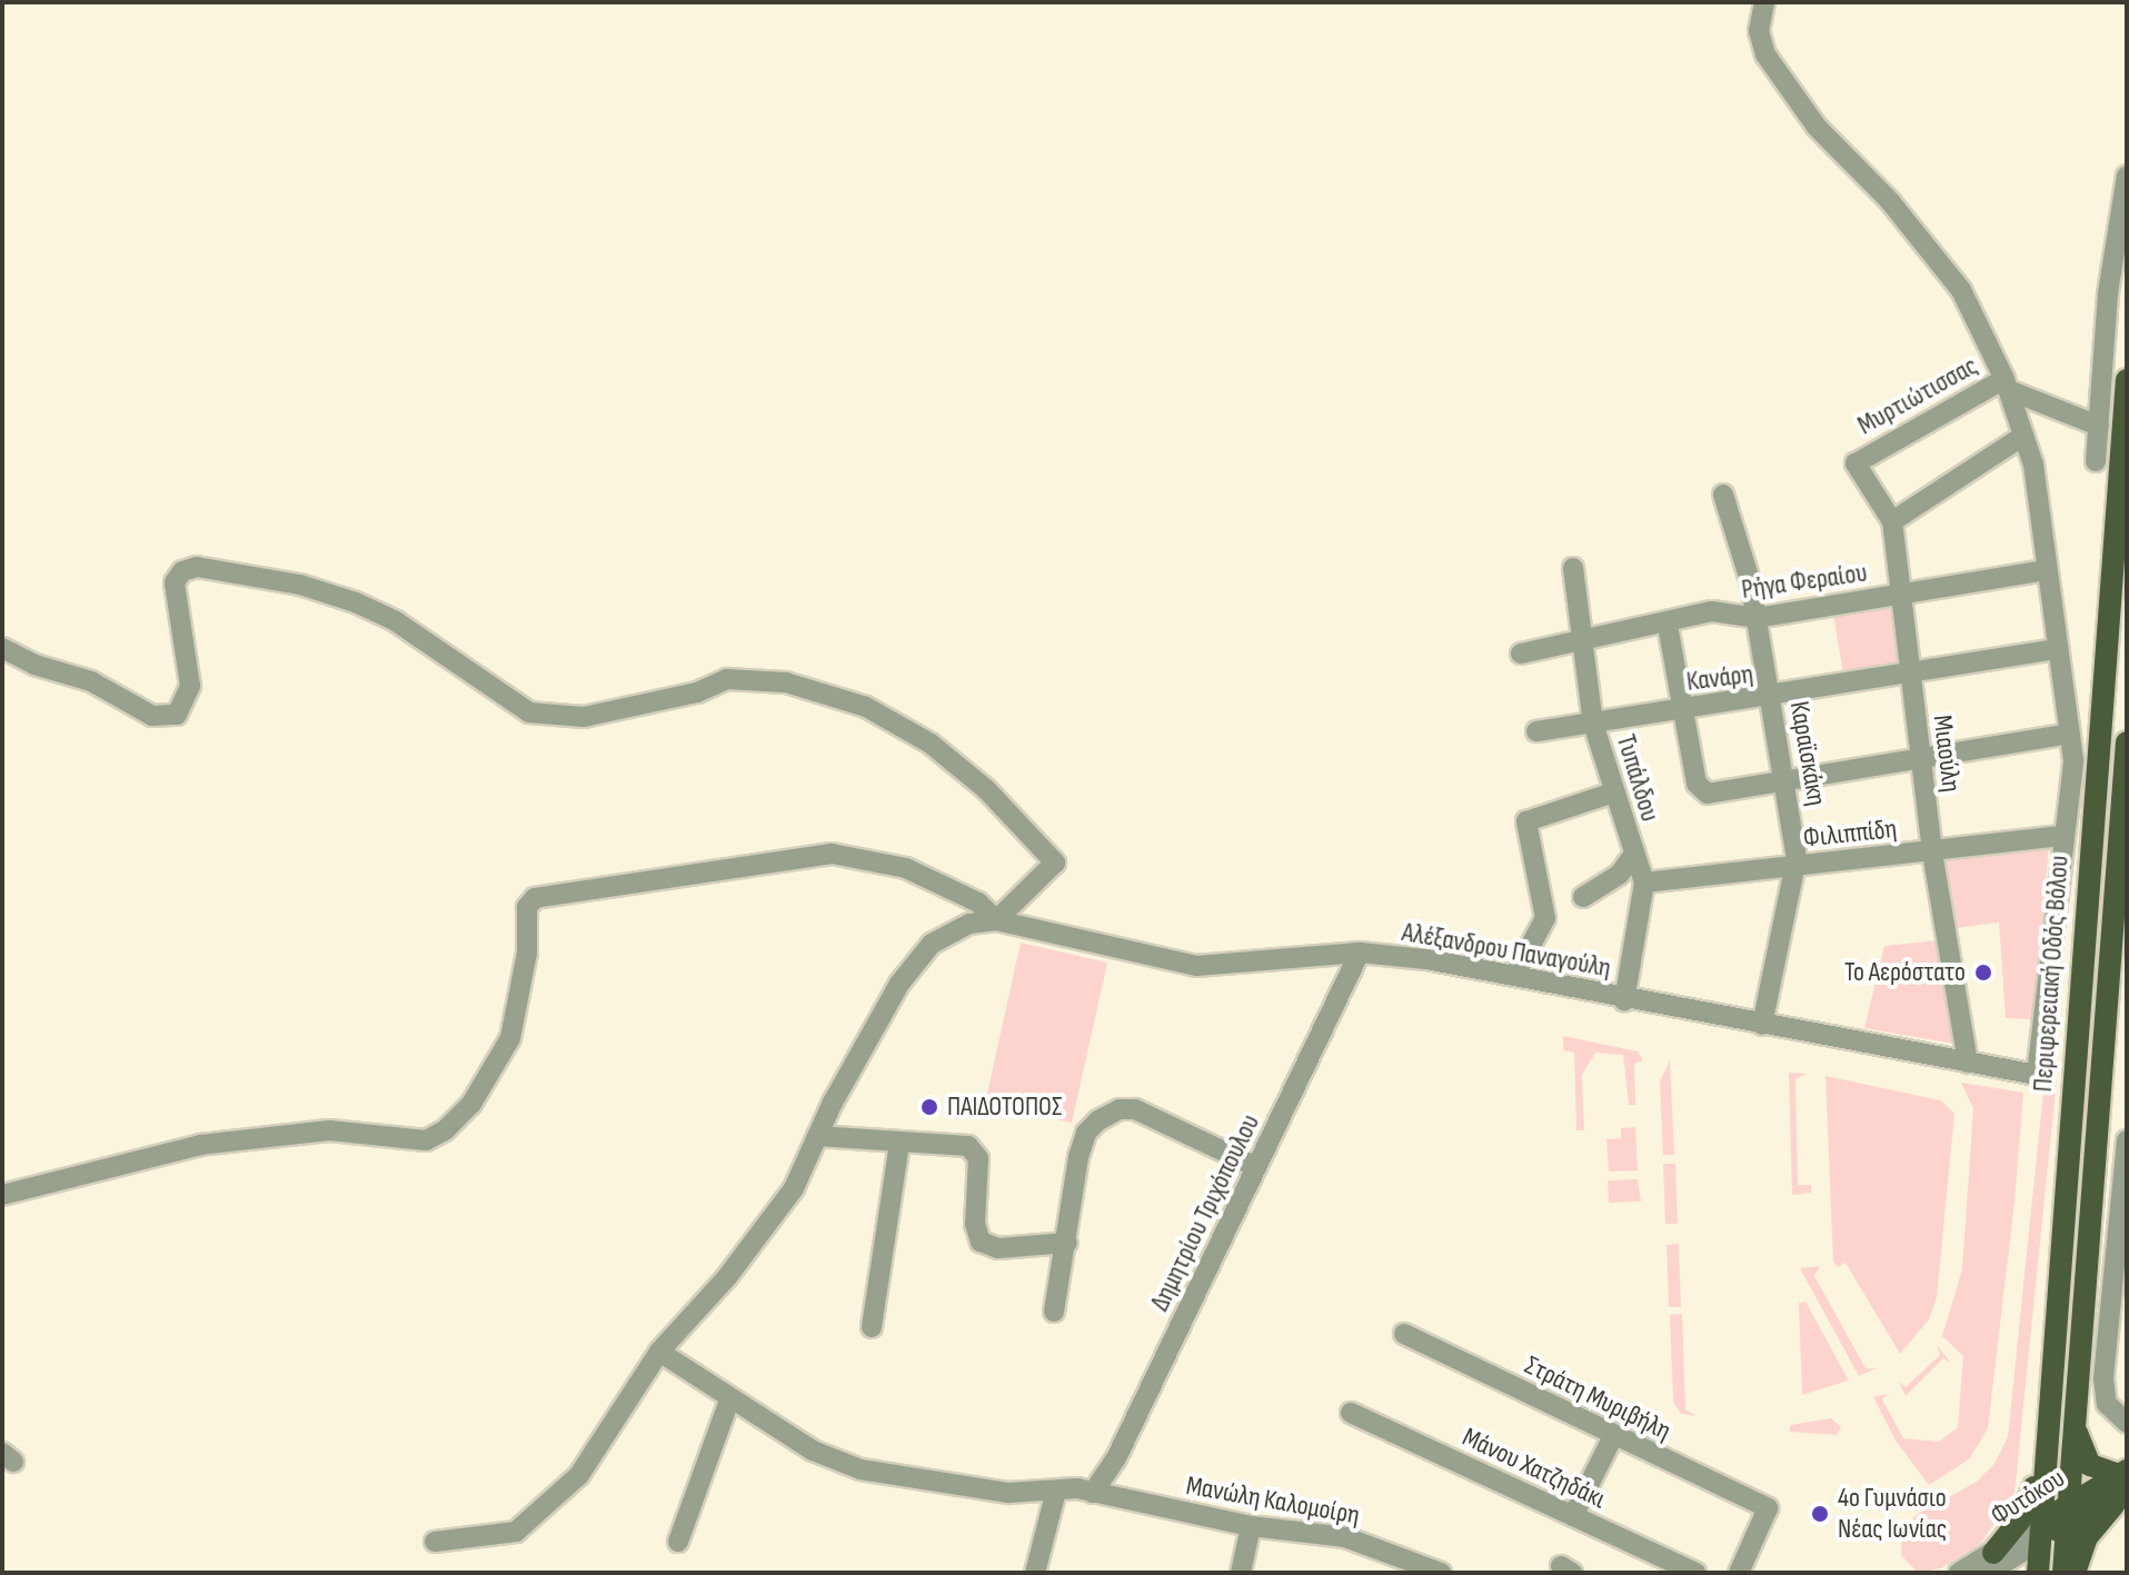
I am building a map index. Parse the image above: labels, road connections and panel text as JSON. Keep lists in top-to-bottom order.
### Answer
{
  "streets": {
    "main road": ["Περιφερειακή Οδός Βόλου", "Φυτόκου"],
    "street": [
      "Μυρτιώτισσας",
      "Ρήγα Φεραίου",
      "Κανάρη",
      "Καραϊσκάκη",
      "Μιαούλη",
      "Τυπάλδου",
      "Φιλιππίδη",
      "Αλέξανδρου Παναγούλη",
      "Δημητρίου Τριχόπουλου",
      "Στράτη Μυριβήλη",
      "Μάνου Χατζηδάκι",
      "Μανώλη Καλομοίρη"
    ]
  },
  "crossings": [
    ["Μυρτιώτισσας", "Μιαούλη"],
    ["Ρήγα Φεραίου", "Καραϊσκάκη"],
    ["Ρήγα Φεραίου", "Μιαούλη"],
    ["Ρήγα Φεραίου", "Τυπάλδου"],
    ["Κανάρη", "Καραϊσκάκη"],
    ["Κανάρη", "Μιαούλη"],
    ["Κανάρη", "Τυπάλδου"],
    ["Καραϊσκάκη", "Φιλιππίδη"],
    ["Καραϊσκάκη", "Αλέξανδρου Παναγούλη"],
    ["Μιαούλη", "Φιλιππίδη"],
    ["Μιαούλη", "Αλέξανδρου Παναγούλη"],
    ["Τυπάλδου", "Φιλιππίδη"],
    ["Τυπάλδου", "Αλέξανδρου Παναγούλη"],
    ["Φιλιππίδη", "Αλέξανδρου Παναγούλη"],
    ["Αλέξανδρου Παναγούλη", "Δημητρίου Τριχόπουλου"],
    ["Αλέξανδρου Παναγούλη", "Μανώλη Καλομοίρη"],
    ["Περιφερειακή Οδός Βόλου", "Φυτόκου"],
    ["Δημητρίου Τριχόπουλου", "Μανώλη Καλομοίρη"]
  ],
  "places": ["Το Αερόστατο", "ΠΑΙΔΟΤΟΠΟΣ", "4ο Γυμνάσιο Νέας Ιωνίας"]
}
